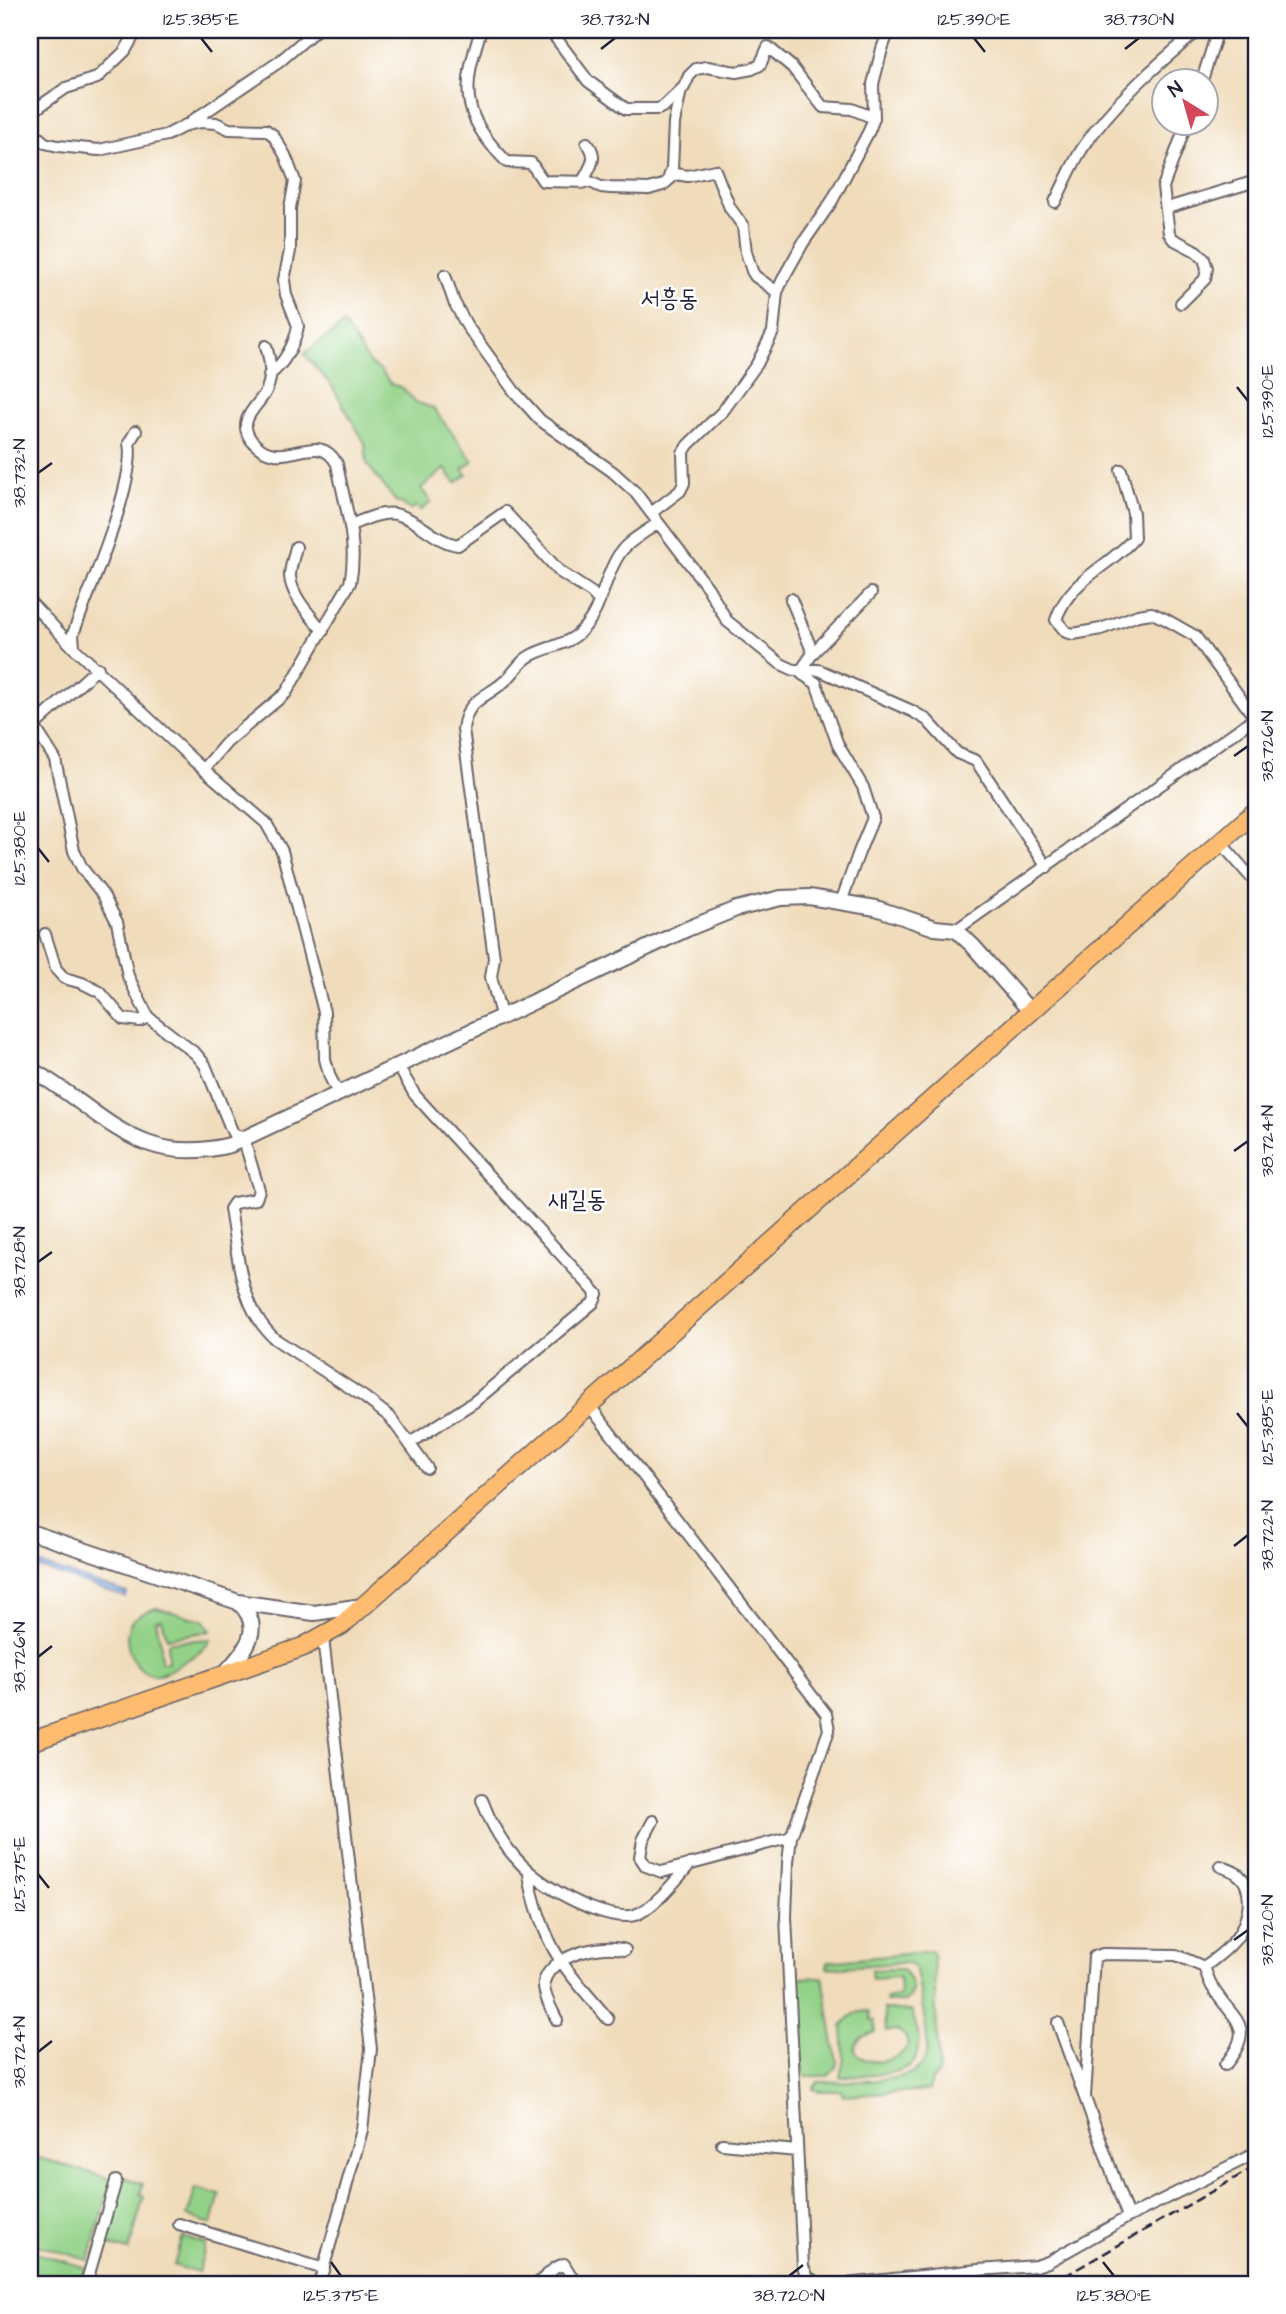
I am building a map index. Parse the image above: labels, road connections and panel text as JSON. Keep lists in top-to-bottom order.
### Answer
{
  "districts": ["서흥동", "새길동"],
  "north": "top left",
  "coordinates": [
    "125.385°E",
    "38.732°N",
    "125.390°E",
    "38.730°N",
    "38.726°N",
    "125.380°E",
    "38.724°N",
    "38.728°N",
    "38.722°N",
    "125.375°E",
    "38.720°N"
  ]
}
